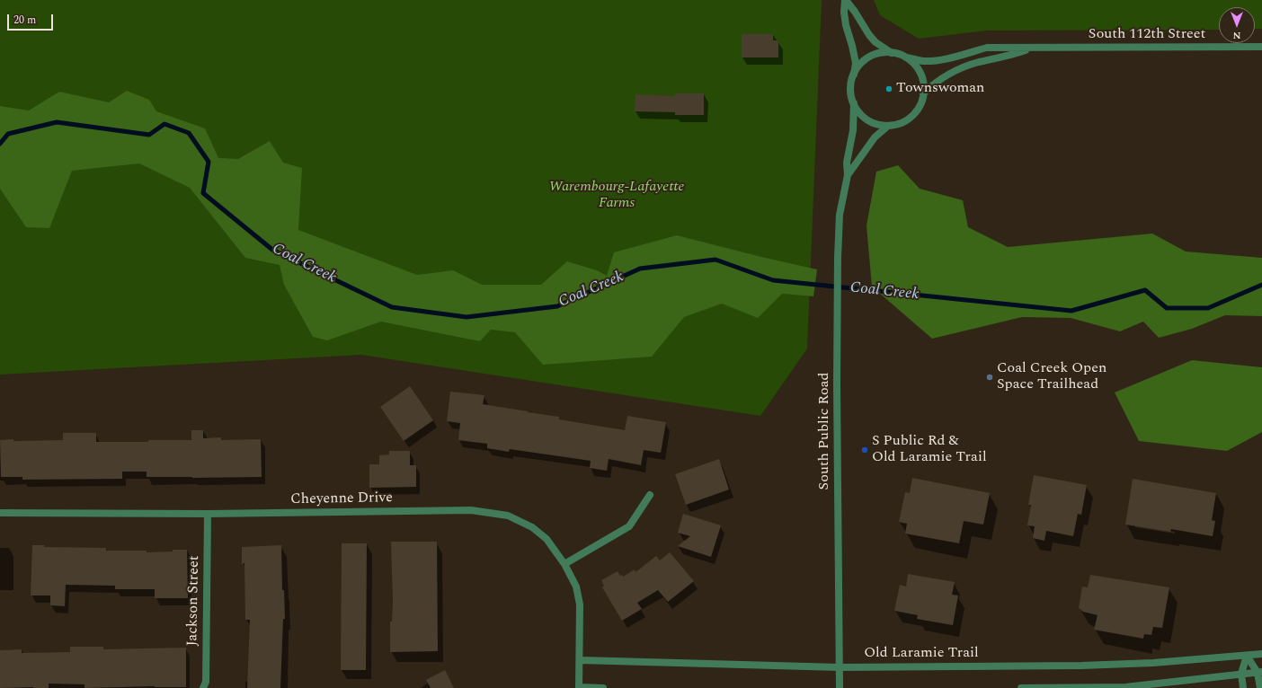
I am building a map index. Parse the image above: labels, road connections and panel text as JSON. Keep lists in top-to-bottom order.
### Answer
{
  "streets": {
    "street": [
      "South 112th Street",
      "South Public Road",
      "Cheyenne Drive",
      "Jackson Street",
      "Old Laramie Trail"
    ]
  },
  "crossings": [
    ["South 112th Street", "South Public Road"],
    ["South Public Road", "Old Laramie Trail"],
    ["Cheyenne Drive", "Jackson Street"],
    ["Cheyenne Drive", "Old Laramie Trail"]
  ],
  "water": ["Coal Creek"],
  "parks": ["Warembourg-Lafayette Farms"],
  "places": ["Townswoman", "Coal Creek Open Space Trailhead", "S Public Rd & Old Laramie Trail"],
  "scale_bar": "20 m",
  "north": "bottom"
}
